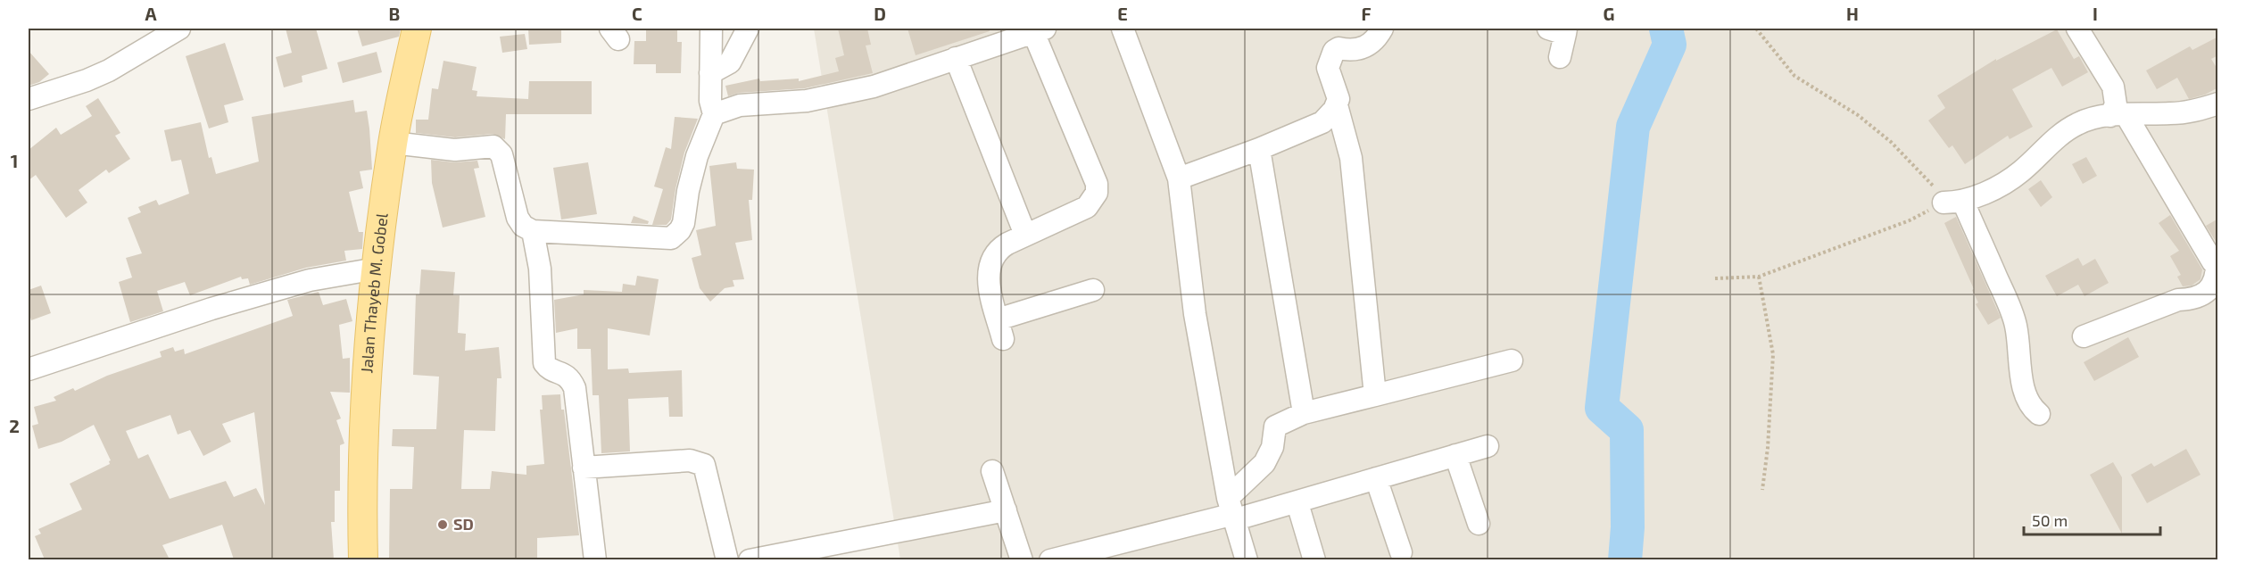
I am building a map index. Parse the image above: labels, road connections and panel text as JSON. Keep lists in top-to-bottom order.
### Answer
{
  "streets": {
    "main road": ["Jalan Thayeb M. Gobel"]
  },
  "places": ["SD"],
  "scale_bar": "50 m",
  "grid": {
    "columns": [
      "A",
      "B",
      "C",
      "D",
      "E",
      "F",
      "G",
      "H",
      "I"
    ],
    "rows": ["1", "2"]
  }
}
